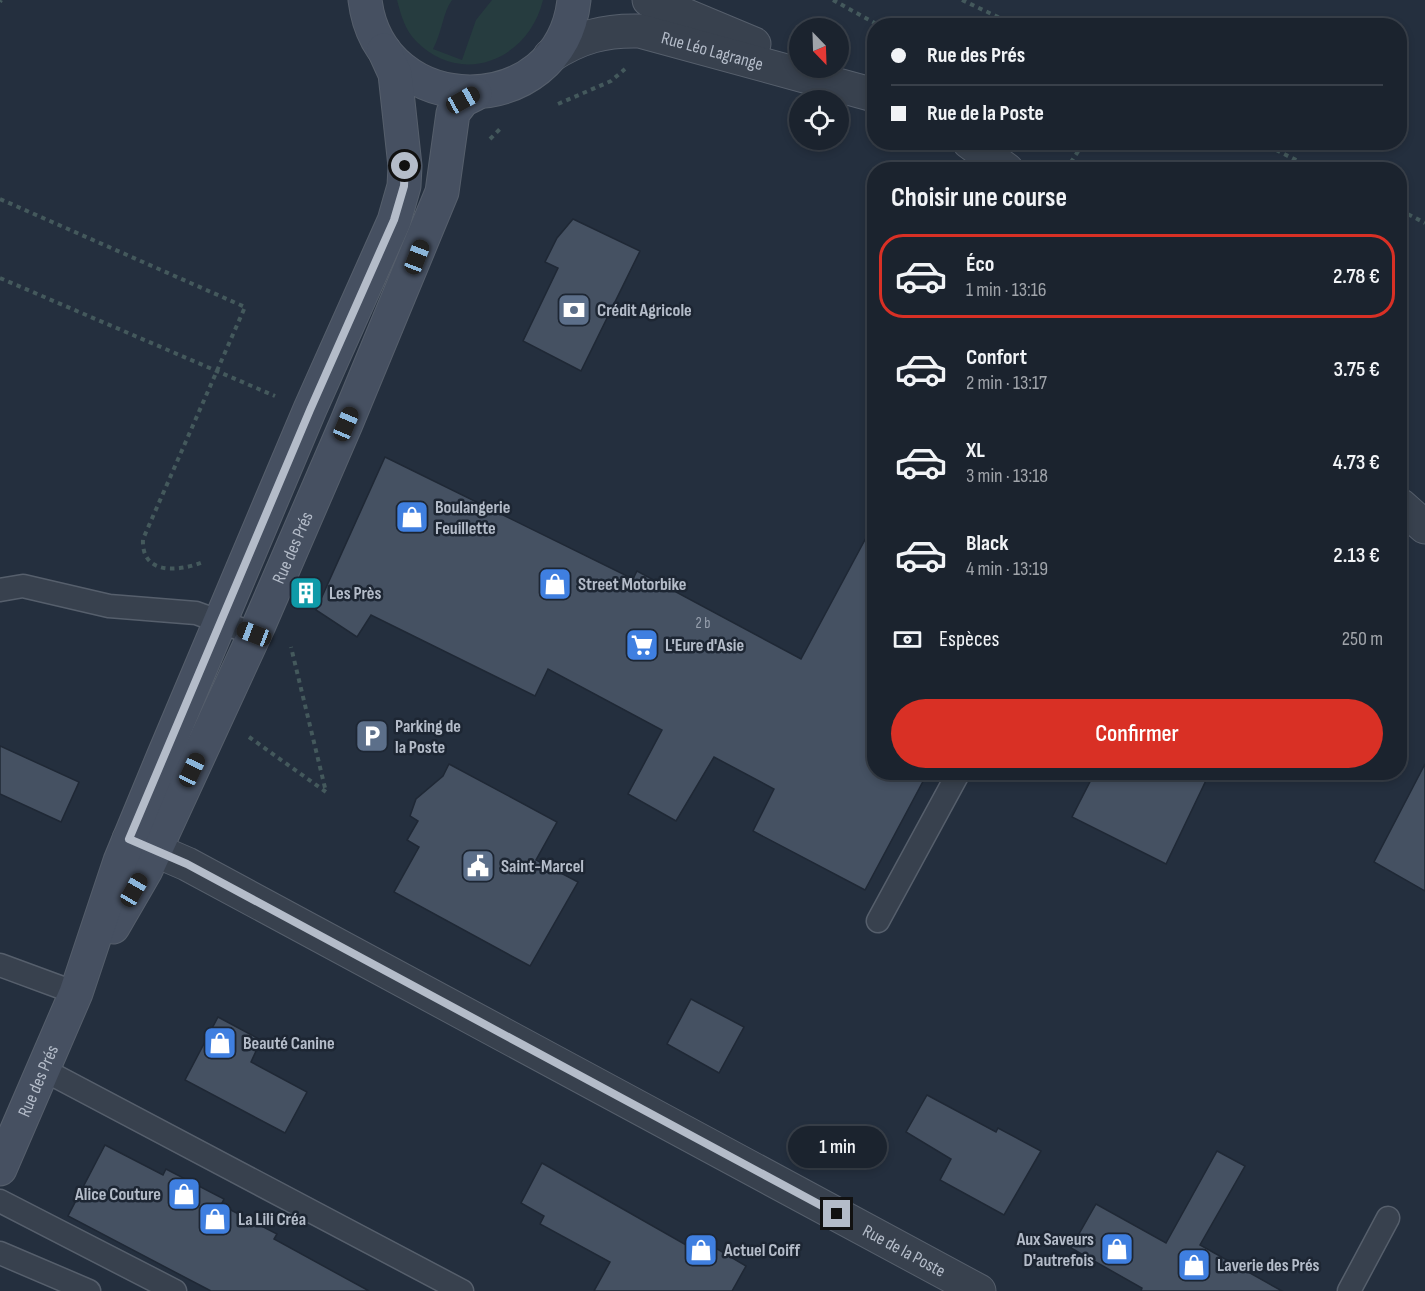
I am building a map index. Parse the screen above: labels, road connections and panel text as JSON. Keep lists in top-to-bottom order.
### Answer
{
  "streets": {
    "main road": ["Rue des Prés"],
    "street": ["Rue Léo Lagrange", "Rue de la Poste"]
  },
  "crossings": [
    ["Rue des Prés", "Rue de la Poste"]
  ],
  "places": {
    "bank": ["Crédit Agricole"],
    "shop": [
      "Boulangerie Feuillette",
      "Street Motorbike",
      "Beauté Canine",
      "Alice Couture",
      "La Lili Créa",
      "Aux Saveurs D'autrefois",
      "Actuel Coiff",
      "Laverie des Prés"
    ],
    "building": ["Les Près"],
    "supermarket": ["L'Eure d'Asie"],
    "parking": ["Parking de la Poste"],
    "public building": ["Saint-Marcel"]
  },
  "house_numbers": ["2 b"],
  "north": "bottom right",
  "page": {
    "banner": ["Rue des Prés", "Rue de la Poste"],
    "heading": "Choisir une course",
    "list": [
      {
        "name": "Éco",
        "note": "1 min · 13:16",
        "value": "2.78 €"
      },
      {
        "name": "Confort",
        "note": "2 min · 13:17",
        "value": "3.75 €"
      },
      {
        "name": "XL",
        "note": "3 min · 13:18",
        "value": "4.73 €"
      },
      {
        "name": "Black",
        "note": "4 min · 13:19",
        "value": "2.13 €"
      }
    ],
    "pay": ["Espèces", "250 m"],
    "buttons": "Confirmer",
    "bubble": "1 min"
  }
}
